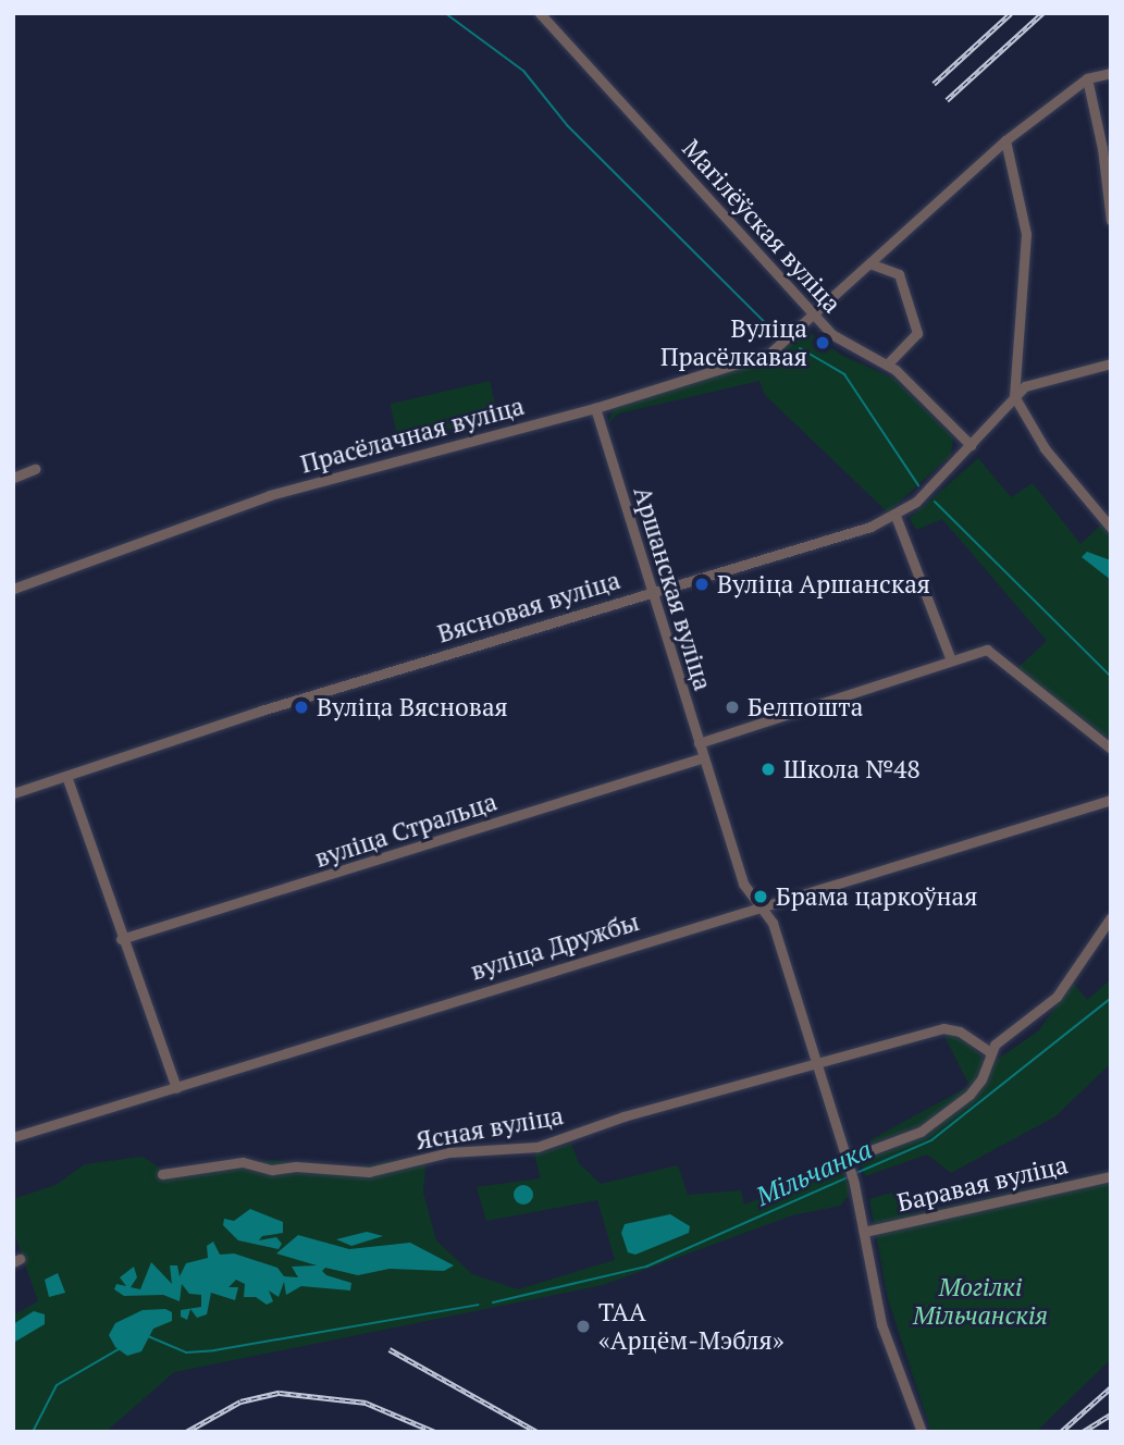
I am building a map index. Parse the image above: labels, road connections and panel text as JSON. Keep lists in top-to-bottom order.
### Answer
{
  "streets": {
    "street": [
      "Магілёўская вуліца",
      "Прасёлачная вуліца",
      "Аршанская вуліца",
      "Вясновая вуліца",
      "вуліца Стральца",
      "вуліца Дружбы",
      "Ясная вуліца",
      "Баравая вуліца"
    ]
  },
  "crossings": [
    ["Магілёўская вуліца", "Прасёлачная вуліца"],
    ["Магілёўская вуліца", "Вясновая вуліца"],
    ["Прасёлачная вуліца", "Аршанская вуліца"],
    ["Аршанская вуліца", "Вясновая вуліца"],
    ["Аршанская вуліца", "вуліца Стральца"],
    ["Аршанская вуліца", "вуліца Дружбы"],
    ["Аршанская вуліца", "Ясная вуліца"],
    ["Аршанская вуліца", "Баравая вуліца"]
  ],
  "water": ["Мільчанка"],
  "parks": ["Могілкі Мільчанскія"],
  "places": [
    "Вуліца Прасёлкавая",
    "Вуліца Аршанская",
    "Вуліца Вясновая",
    "Белпошта",
    "Школа №48",
    "Брама царкоўная",
    "ТАА «Арцём-Мэбля»"
  ]
}
